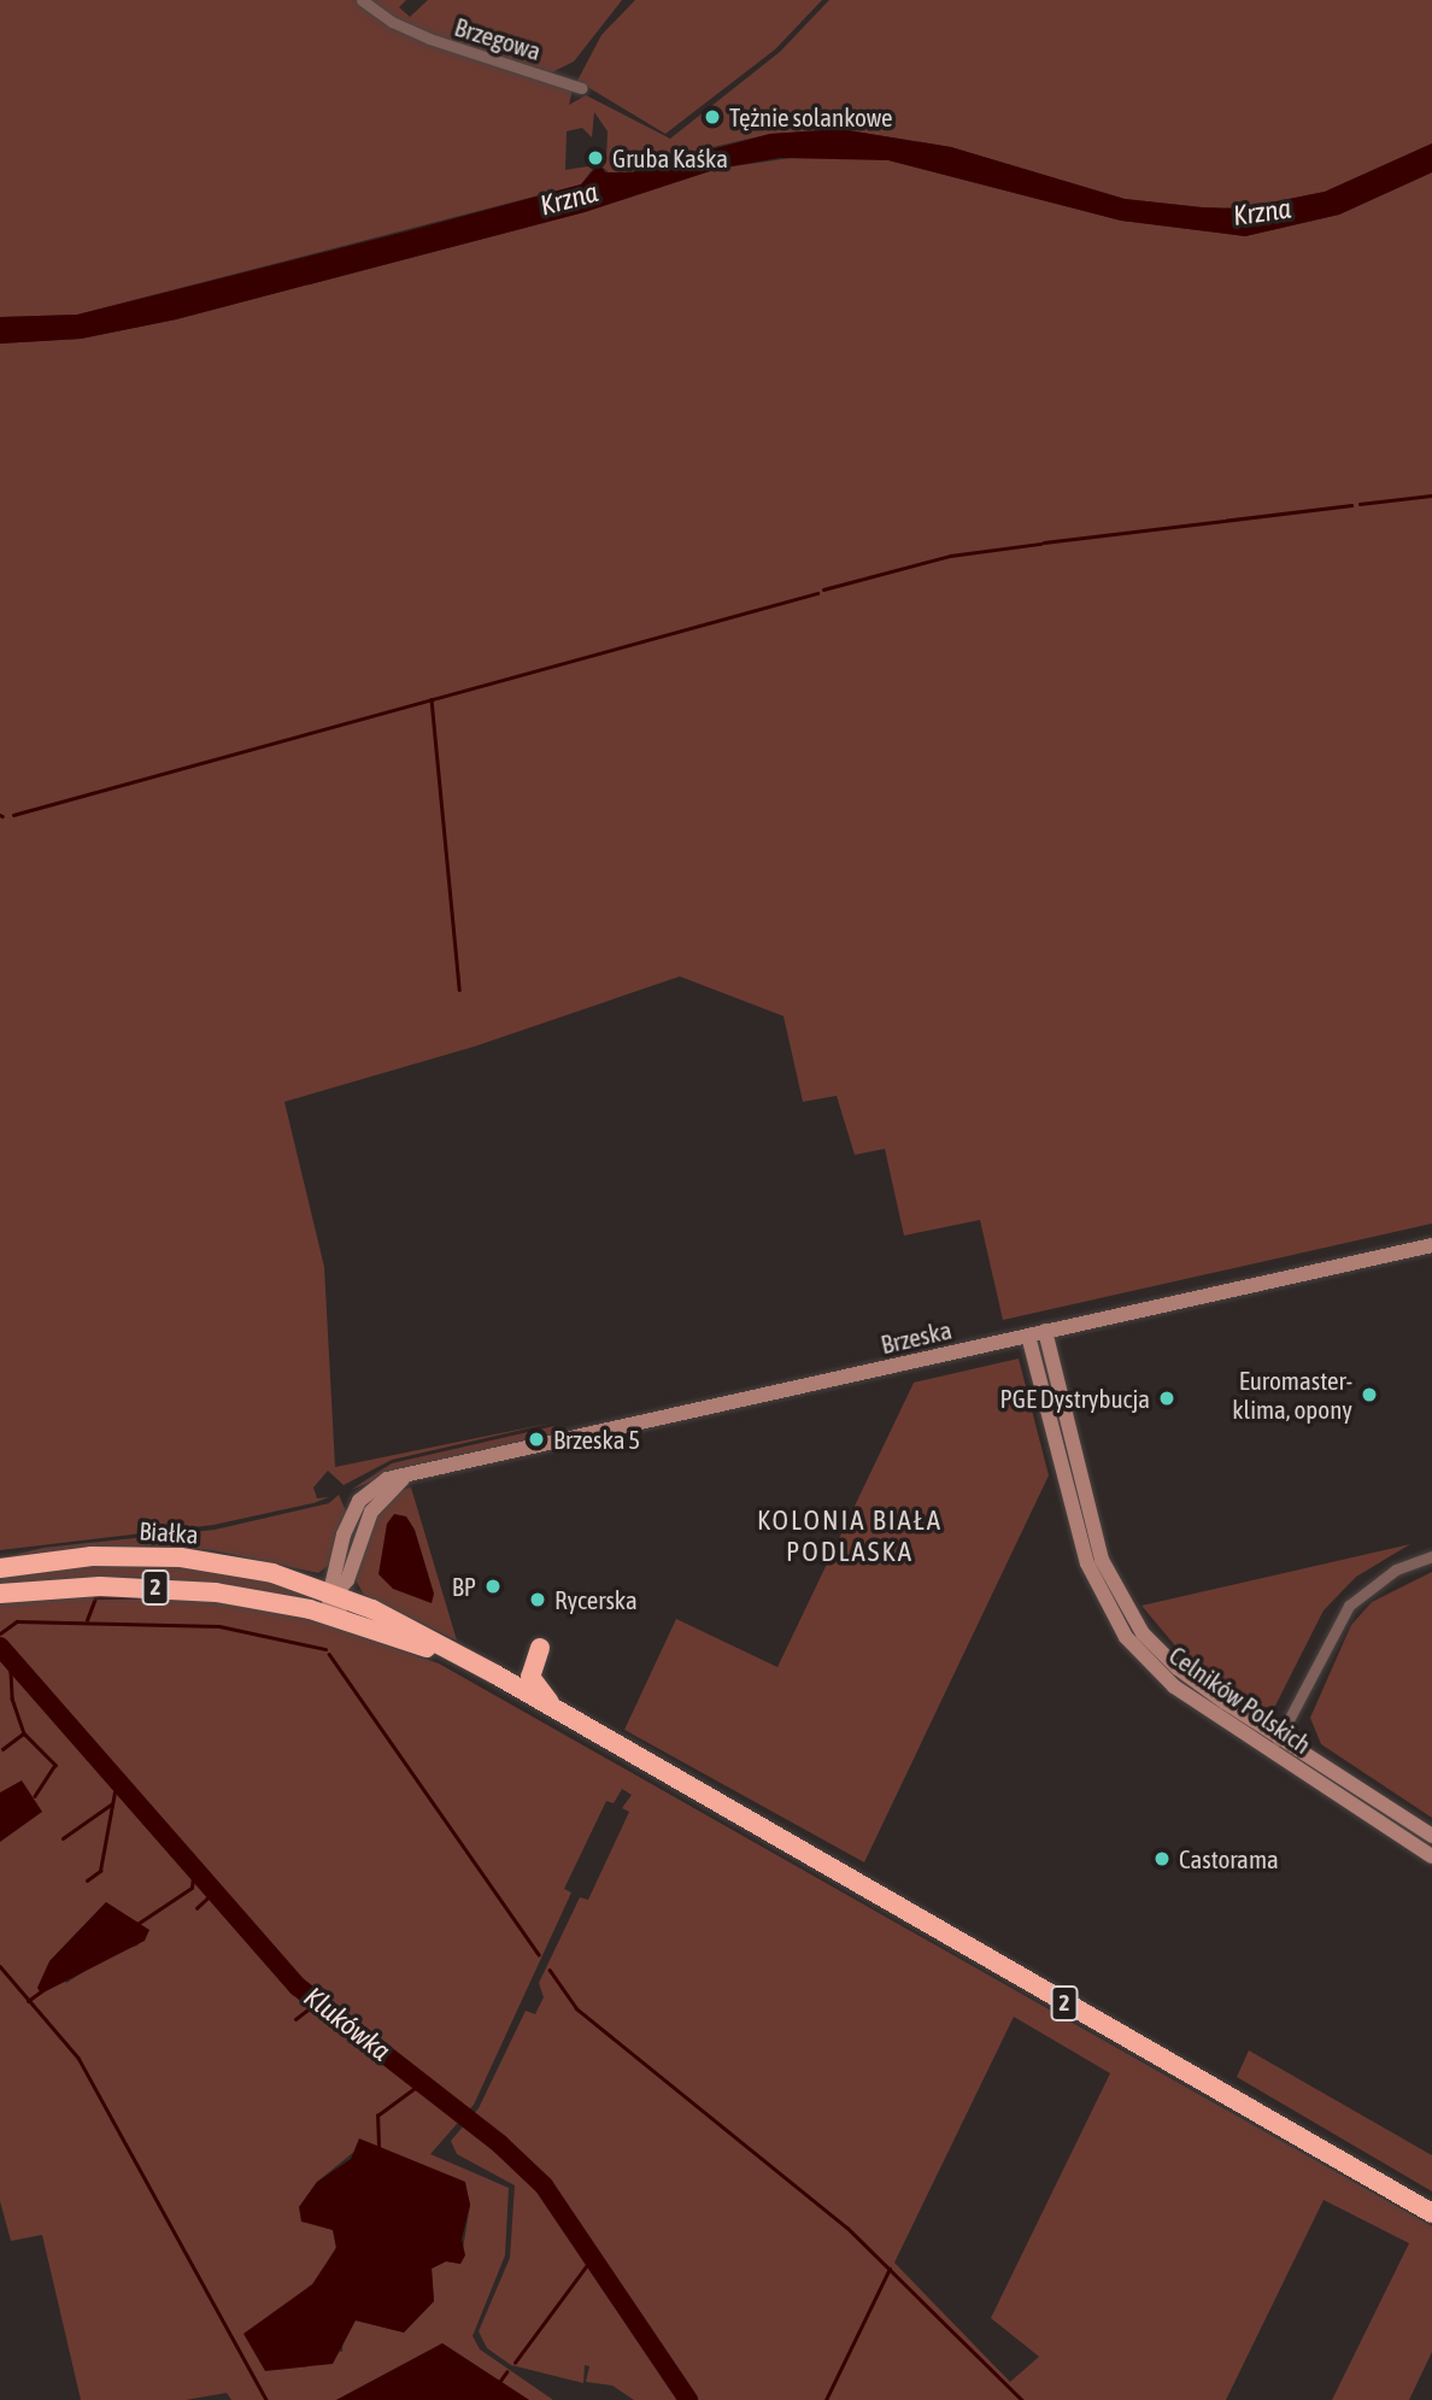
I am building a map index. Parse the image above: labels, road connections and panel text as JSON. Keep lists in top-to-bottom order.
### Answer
{
  "streets": {
    "highway": ["Białka", "2"],
    "street": ["Brzegowa", "Brzeska", "Celników Polskich"]
  },
  "crossings": [
    ["Brzeska", "Białka"],
    ["Brzeska", "2"],
    ["Brzeska", "Celników Polskich"],
    ["Białka", "2"]
  ],
  "districts": ["KOLONIA BIAŁA PODLASKA"],
  "water": ["Krzna", "Klukówka"],
  "places": [
    "Tężnie solankowe",
    "Gruba Kaśka",
    "Euromaster- klima, opony",
    "PGE Dystrybucja",
    "Brzeska 5",
    "BP",
    "Rycerska",
    "Castorama"
  ]
}
